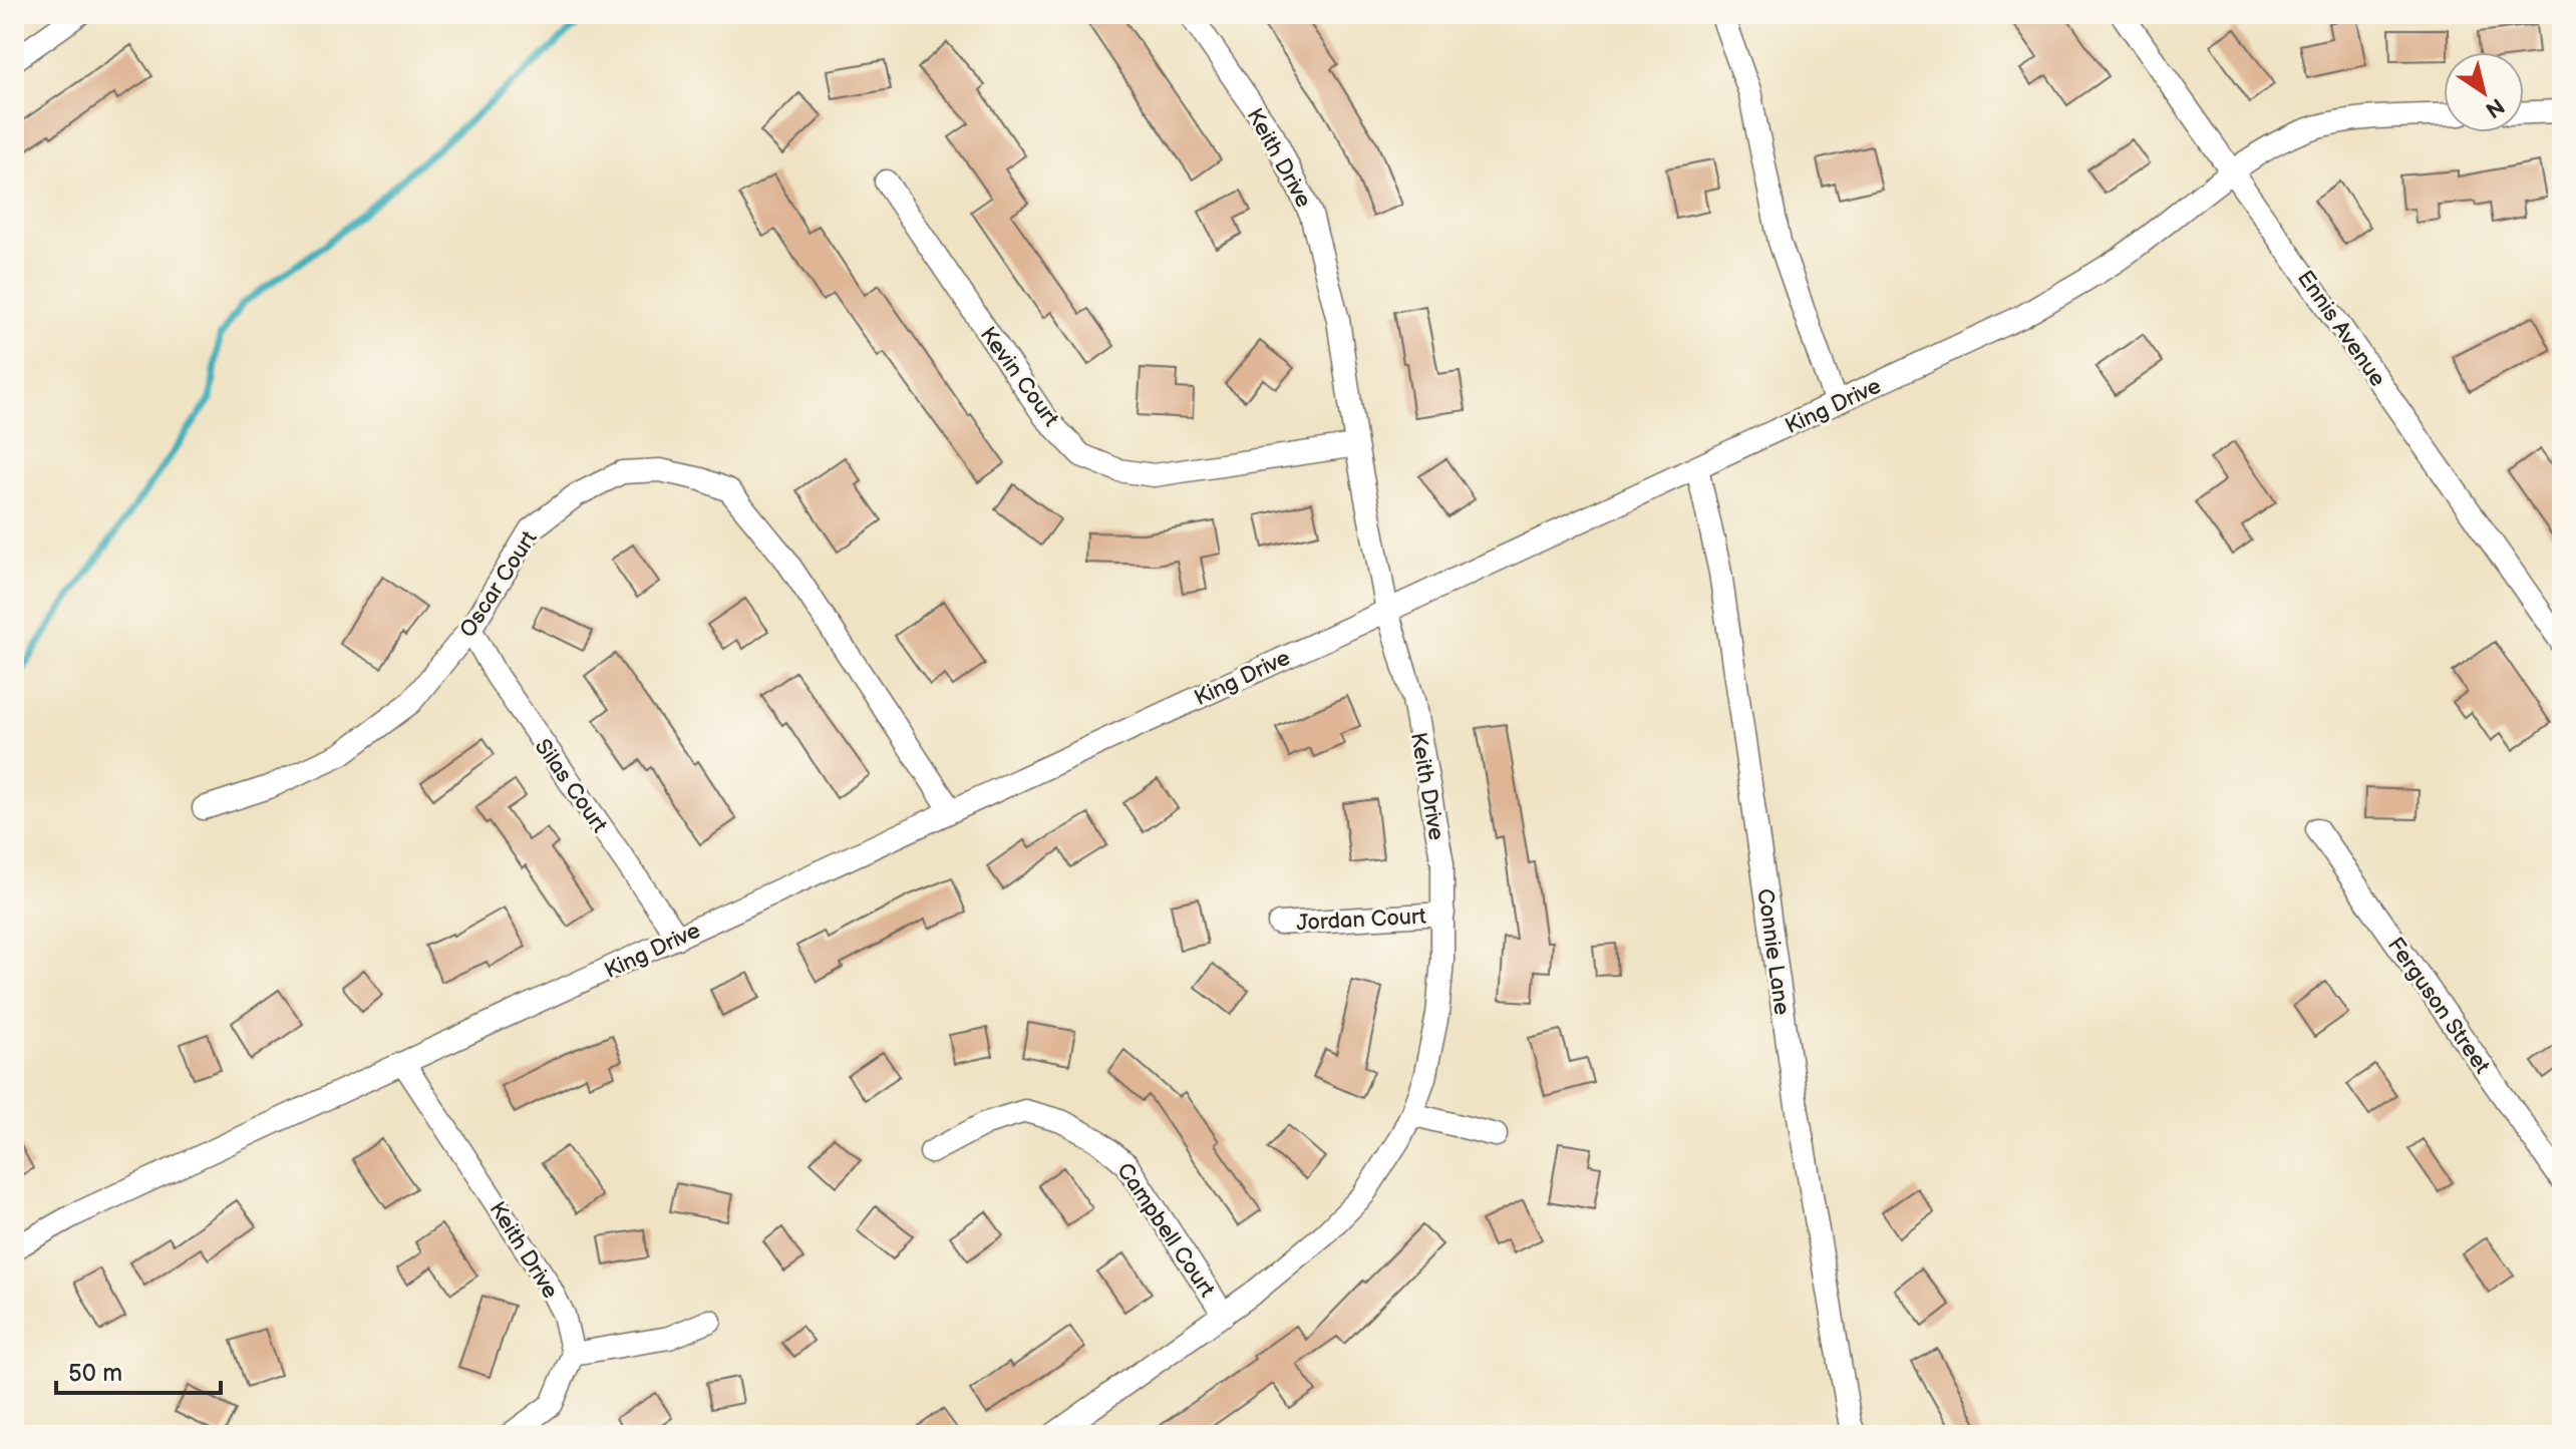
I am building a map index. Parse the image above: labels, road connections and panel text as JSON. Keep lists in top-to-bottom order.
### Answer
{
  "streets": {
    "street": [
      "Keith Drive",
      "Ennis Avenue",
      "Kevin Court",
      "King Drive",
      "Oscar Court",
      "Silas Court",
      "Jordan Court",
      "Connie Lane",
      "Ferguson Street",
      "Campbell Court"
    ]
  },
  "crossings": [
    ["Keith Drive", "Kevin Court"],
    ["Keith Drive", "King Drive"],
    ["Keith Drive", "Jordan Court"],
    ["Keith Drive", "Campbell Court"],
    ["Ennis Avenue", "King Drive"],
    ["King Drive", "Oscar Court"],
    ["King Drive", "Silas Court"],
    ["King Drive", "Connie Lane"],
    ["Oscar Court", "Silas Court"]
  ],
  "scale_bar": "50 m",
  "north": "bottom right"
}
